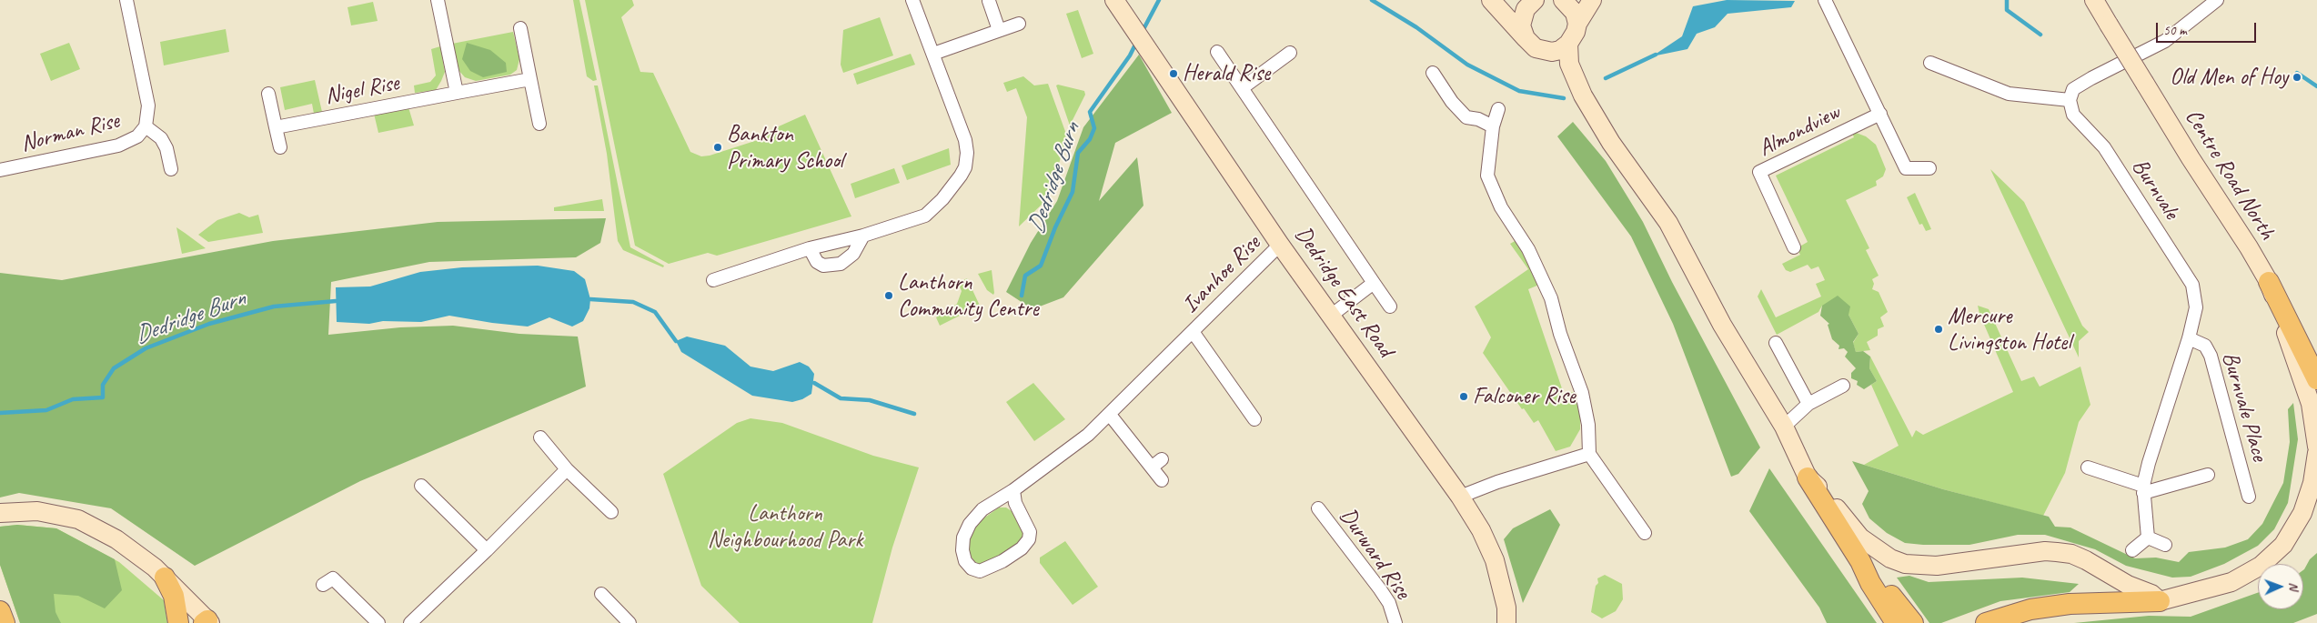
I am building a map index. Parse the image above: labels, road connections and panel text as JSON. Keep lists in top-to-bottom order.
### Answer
{
  "streets": {
    "street": [
      "Nigel Rise",
      "Almondview",
      "Norman Rise",
      "Centre Road North",
      "Burnvale",
      "Ivanhoe Rise",
      "Dedridge East Road",
      "Burnvale Place",
      "Durward Rise"
    ]
  },
  "crossings": [
    ["Burnvale", "Burnvale Place"],
    ["Ivanhoe Rise", "Dedridge East Road"]
  ],
  "water": ["Dedridge Burn"],
  "parks": ["Lanthorn Neighbourhood Park"],
  "places": [
    "Herald Rise",
    "Old Men of Hoy",
    "Bankton Primary School",
    "Lanthorn Community Centre",
    "Mercure Livingston Hotel",
    "Falconer Rise"
  ],
  "scale_bar": "50 m",
  "north": "right"
}
